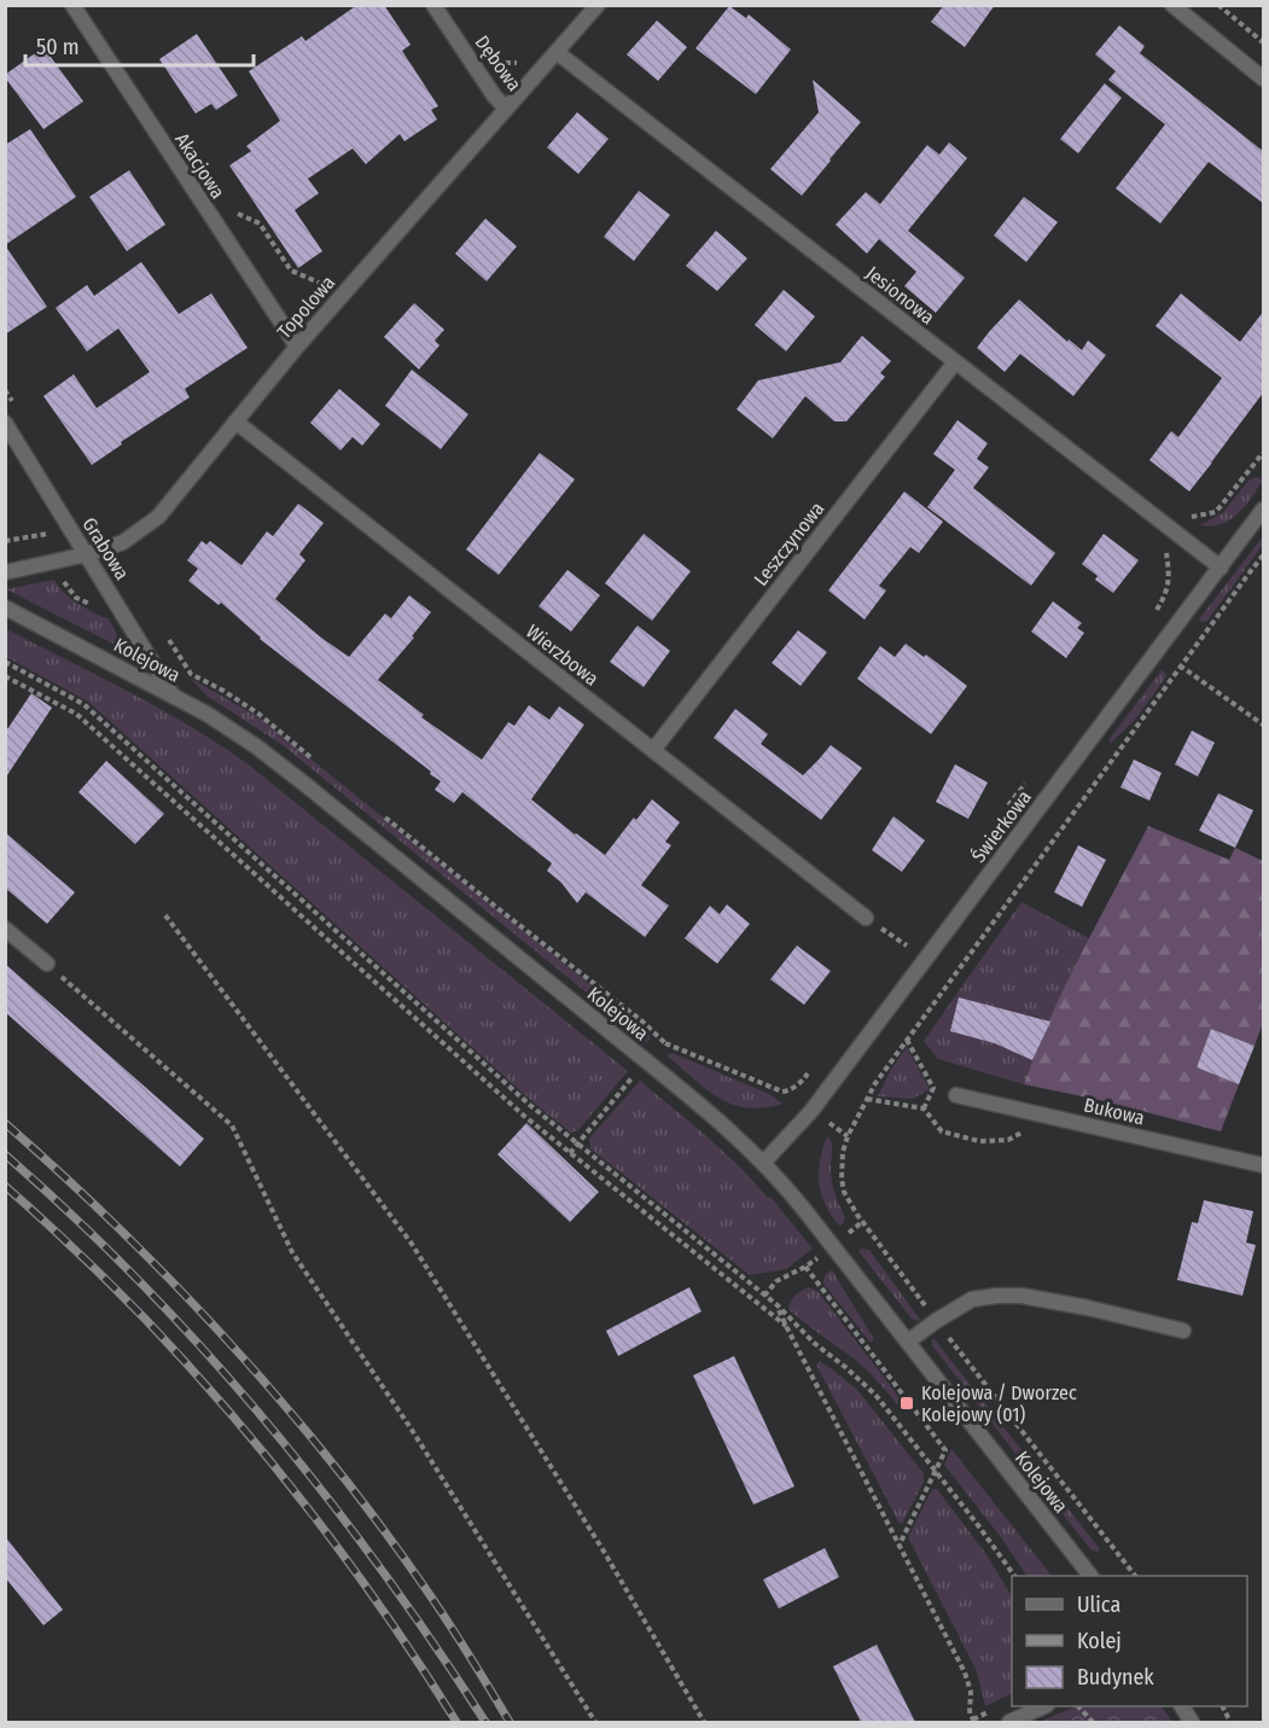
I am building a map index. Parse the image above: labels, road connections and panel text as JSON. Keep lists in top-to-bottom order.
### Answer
{
  "streets": {
    "street": [
      "Dębowa",
      "Akacjowa",
      "Jesionowa",
      "Topolowa",
      "Leszczynowa",
      "Grabowa",
      "Wierzbowa",
      "Kolejowa",
      "Świerkowa",
      "Bukowa"
    ]
  },
  "crossings": [
    ["Dębowa", "Topolowa"],
    ["Akacjowa", "Topolowa"],
    ["Jesionowa", "Topolowa"],
    ["Jesionowa", "Leszczynowa"],
    ["Jesionowa", "Świerkowa"],
    ["Topolowa", "Grabowa"],
    ["Topolowa", "Wierzbowa"],
    ["Leszczynowa", "Wierzbowa"],
    ["Grabowa", "Kolejowa"],
    ["Kolejowa", "Świerkowa"]
  ],
  "places": {
    "transit": ["Kolejowa / Dworzec Kolejowy (01)"]
  },
  "legend": ["Ulica", "Kolej", "Budynek"],
  "scale_bar": "50 m"
}
